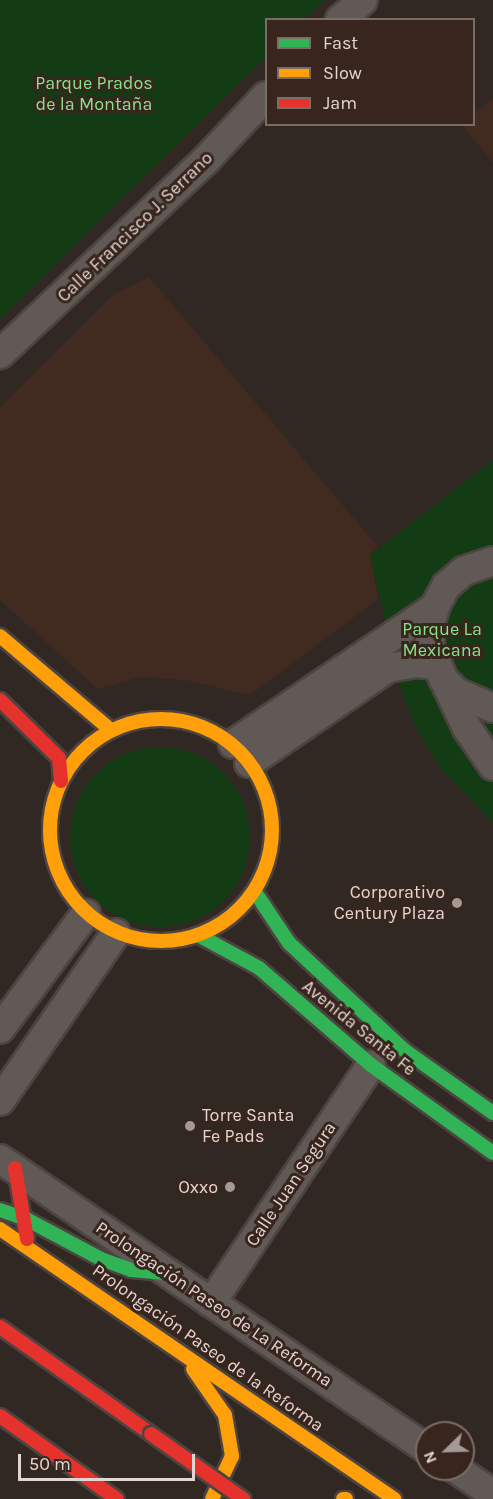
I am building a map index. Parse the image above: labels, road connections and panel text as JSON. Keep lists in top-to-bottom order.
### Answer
{
  "streets": {
    "main road": ["Avenida Santa Fe", "Prolongación Paseo de la Reforma"],
    "street": ["Calle Francisco J. Serrano", "Calle Juan Segura", "Prolongación Paseo de La Reforma"]
  },
  "crossings": [
    ["Avenida Santa Fe", "Calle Juan Segura"],
    ["Calle Juan Segura", "Prolongación Paseo de La Reforma"]
  ],
  "parks": ["Parque Prados de la Montaña", "Parque La Mexicana"],
  "places": ["Corporativo Century Plaza", "Torre Santa Fe Pads", "Oxxo"],
  "legend": ["Fast", "Slow", "Jam"],
  "scale_bar": "50 m",
  "north": "bottom left"
}
